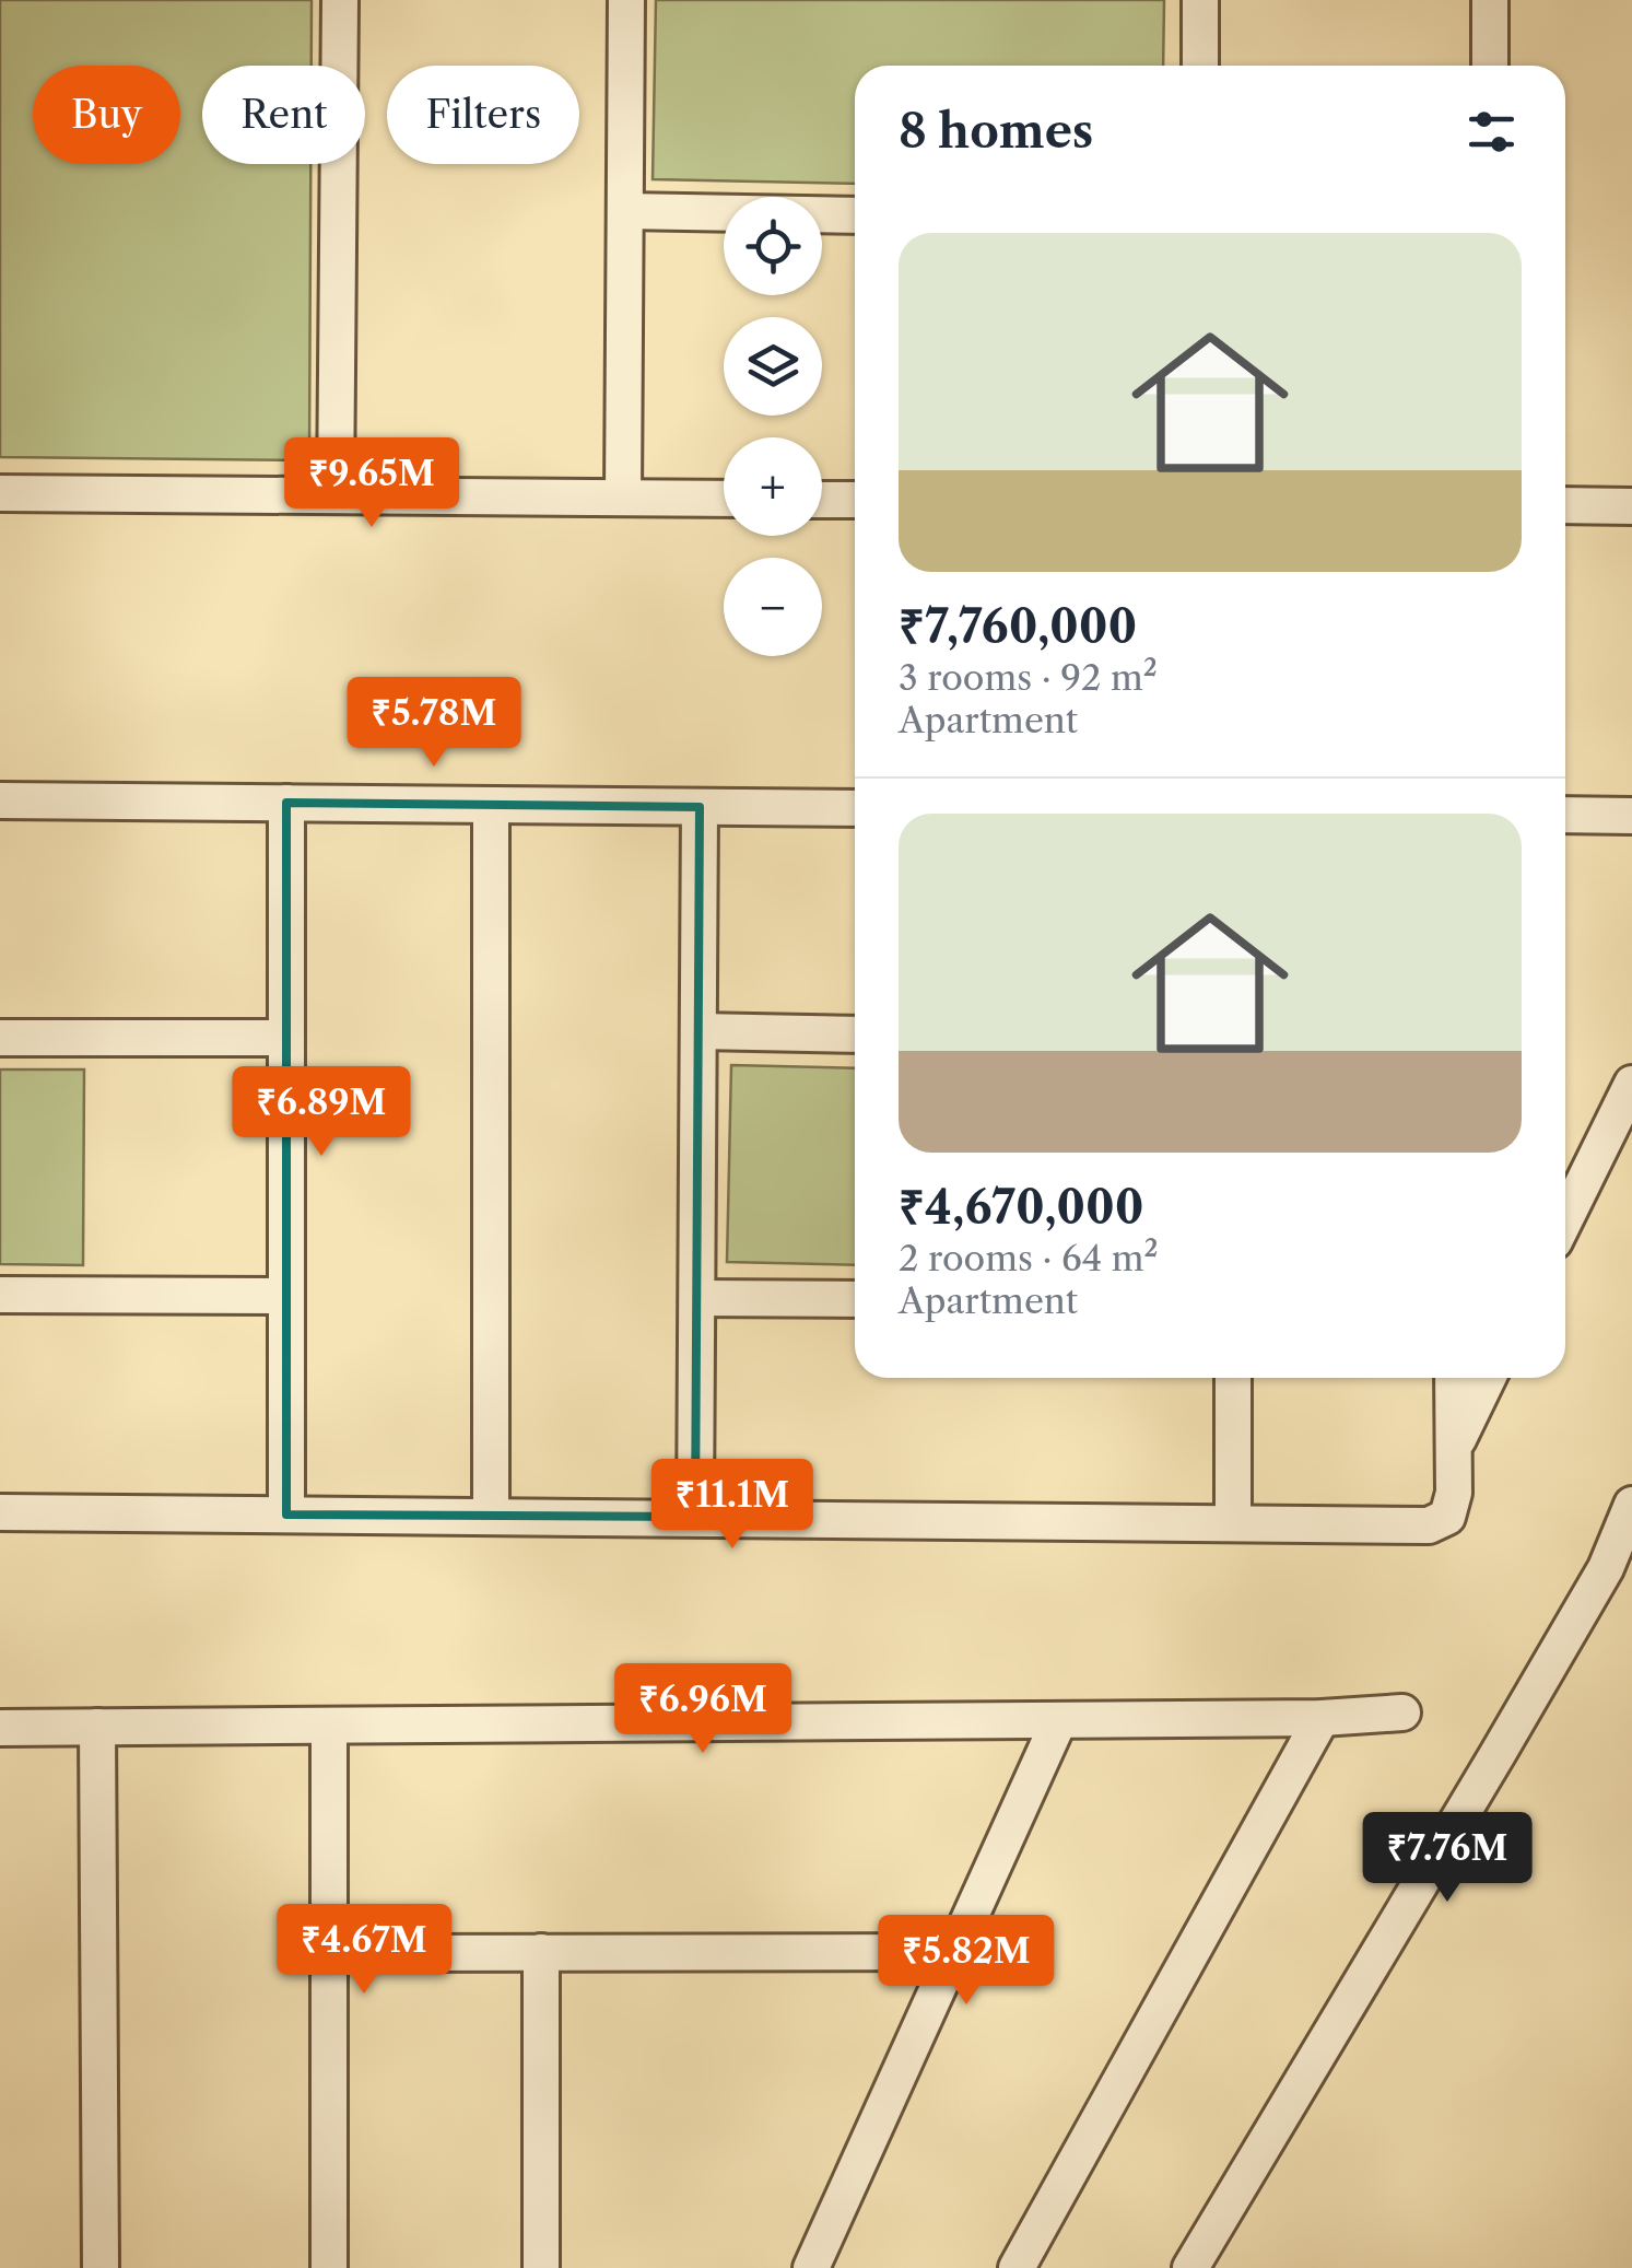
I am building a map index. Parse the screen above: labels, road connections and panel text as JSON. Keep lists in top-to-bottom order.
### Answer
{
  "page": {
    "chip": ["Buy", "Rent", "Filters"],
    "heading": "8 homes",
    "map_buttons": ["+", "−"],
    "list": [
      {
        "name": "₹7,760,000",
        "note": "3 rooms · 92 m² · Apartment"
      },
      {
        "name": "₹4,670,000",
        "note": "2 rooms · 64 m² · Apartment"
      }
    ],
    "price": [
      "₹9.65M",
      "₹5.78M",
      "₹6.89M",
      "₹11.1M",
      "₹6.96M",
      "₹7.76M",
      "₹4.67M",
      "₹5.82M"
    ]
  }
}
